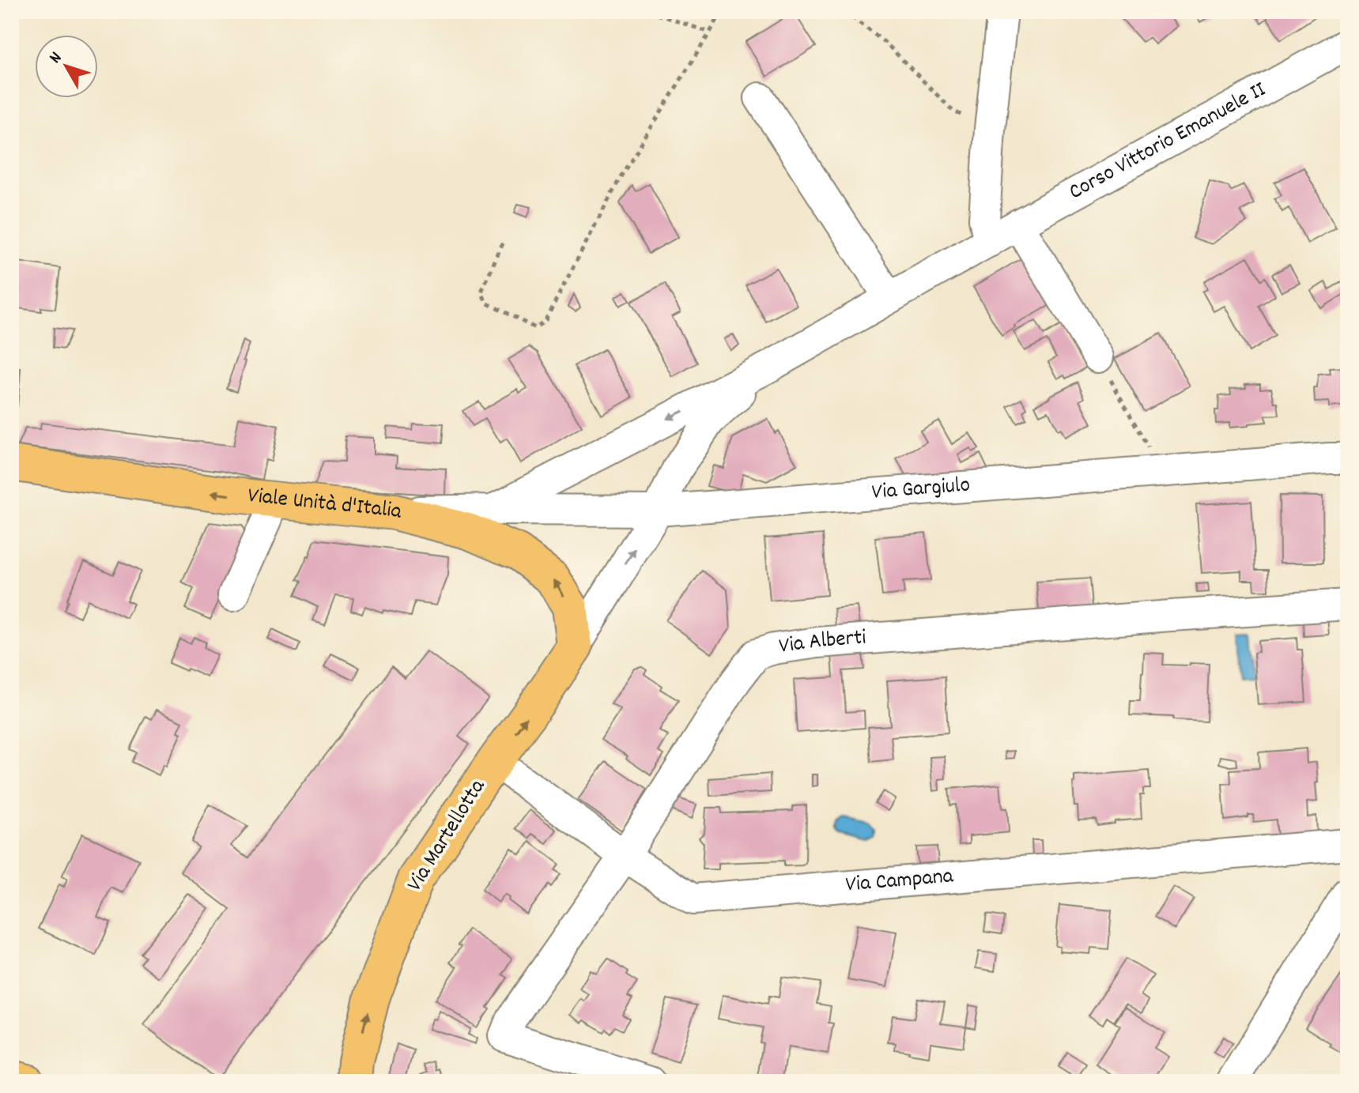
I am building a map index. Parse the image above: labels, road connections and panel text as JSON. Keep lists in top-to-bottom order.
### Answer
{
  "streets": {
    "main road": ["Viale Unità d'Italia", "Via Martellotta"],
    "street": [
      "Corso Vittorio Emanuele II",
      "Via Gargiulo",
      "Via Alberti",
      "Via Campana"
    ]
  },
  "crossings": [
    ["Via Gargiulo", "Viale Unità d'Italia"],
    ["Viale Unità d'Italia", "Via Martellotta"],
    ["Via Alberti", "Via Campana"],
    ["Via Martellotta", "Via Campana"]
  ],
  "one_way": ["Viale Unità d'Italia", "Via Martellotta"],
  "north": "top left"
}
